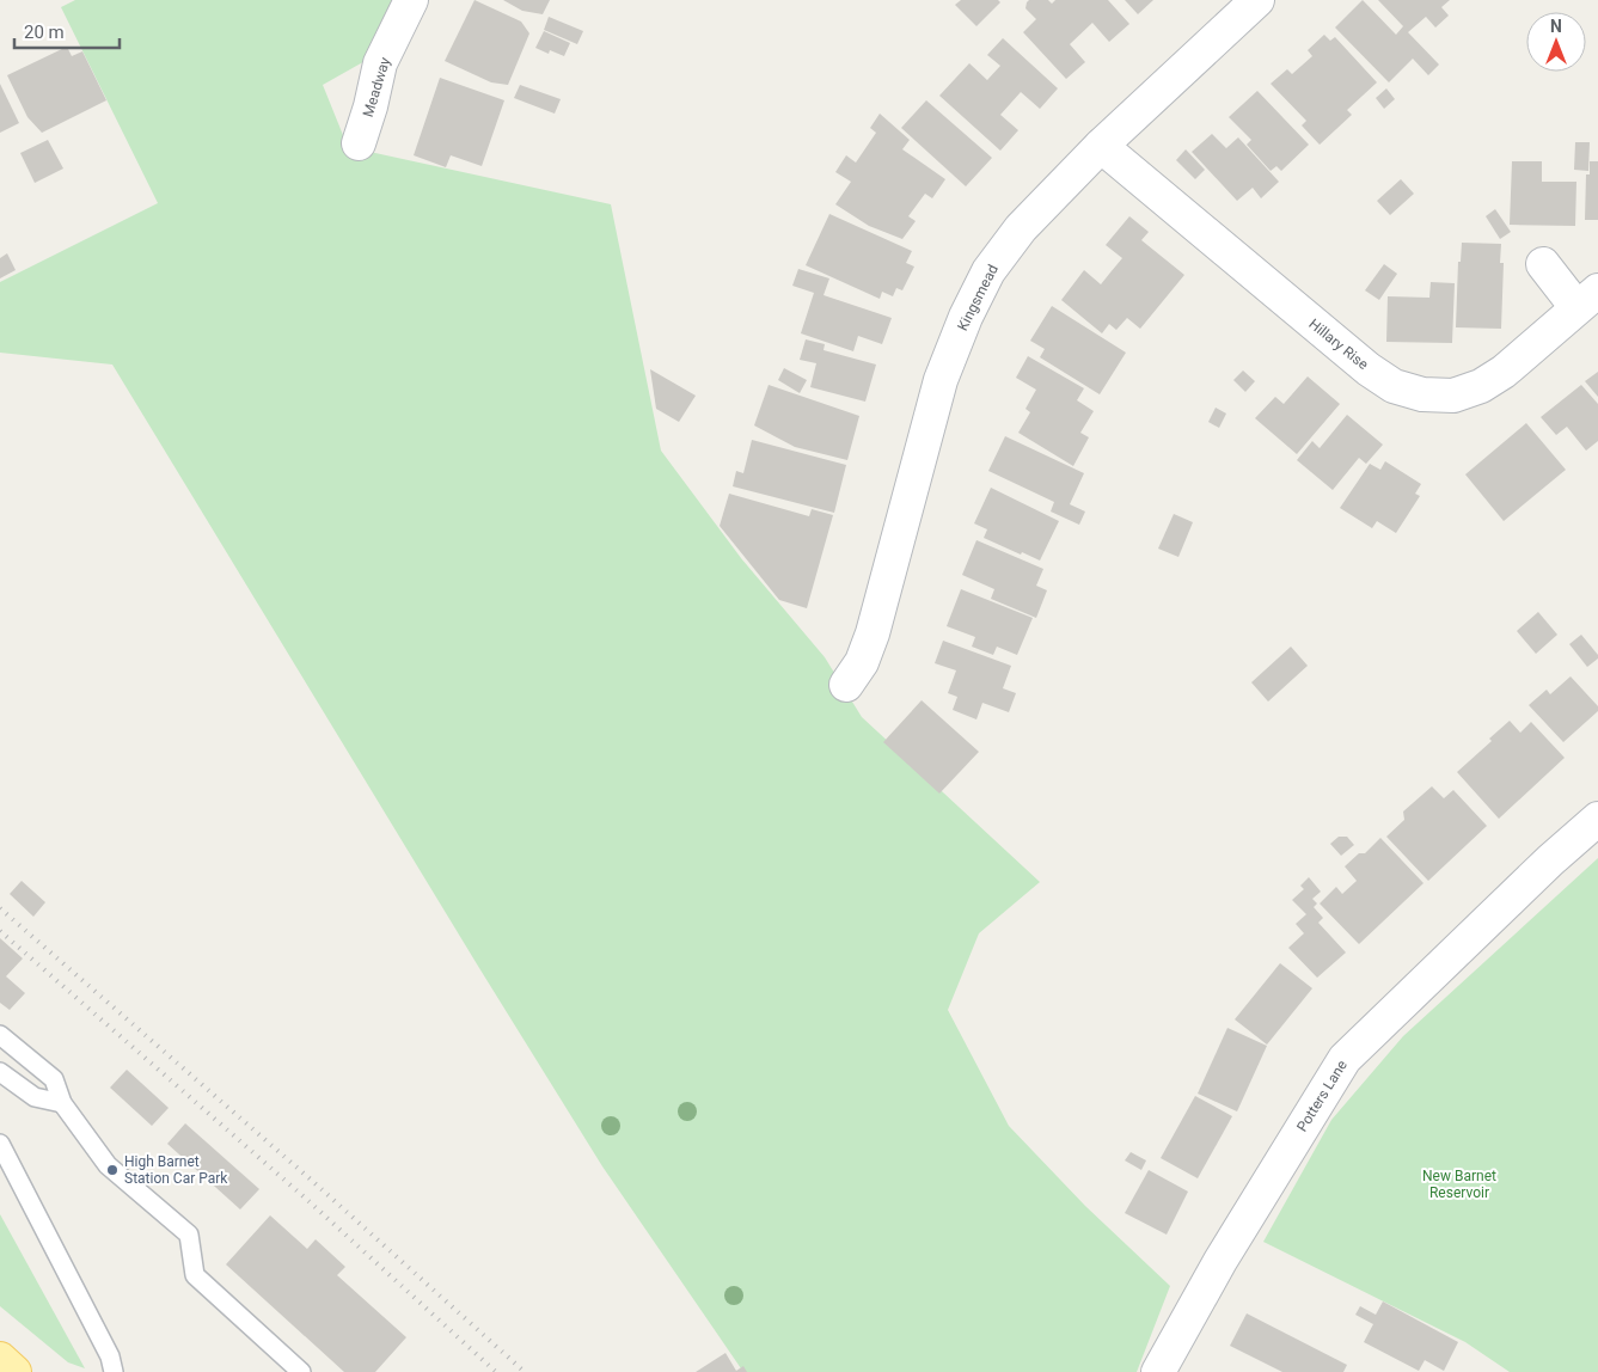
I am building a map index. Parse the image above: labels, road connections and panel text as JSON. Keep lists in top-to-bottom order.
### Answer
{
  "streets": {
    "street": [
      "Meadway",
      "Kingsmead",
      "Hillary Rise",
      "Potters Lane"
    ]
  },
  "crossings": [
    ["Kingsmead", "Hillary Rise"]
  ],
  "parks": ["New Barnet Reservoir"],
  "places": ["High Barnet Station Car Park"],
  "scale_bar": "20 m",
  "north": "top"
}
